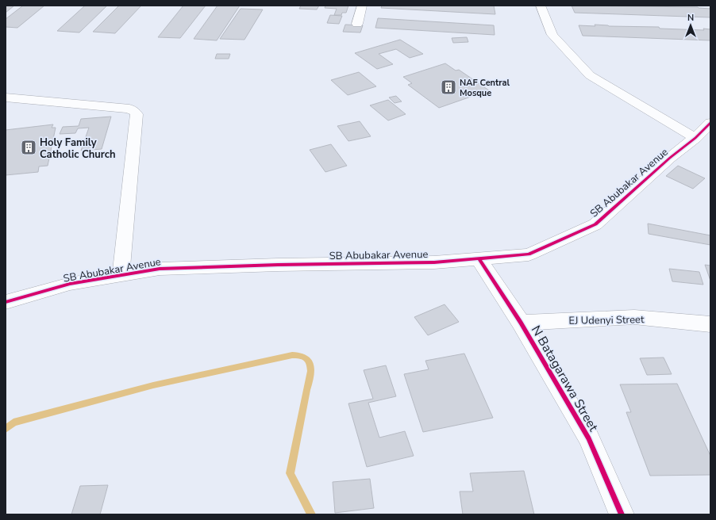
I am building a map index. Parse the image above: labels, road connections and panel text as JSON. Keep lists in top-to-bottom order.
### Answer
{
  "streets": {
    "street": ["SB Abubakar Avenue", "EJ Udenyi Street", "N Batagarawa Street"]
  },
  "crossings": [
    ["SB Abubakar Avenue", "N Batagarawa Street"],
    ["EJ Udenyi Street", "N Batagarawa Street"]
  ],
  "places": {
    "building": ["NAF Central Mosque", "Holy Family Catholic Church"]
  },
  "north": "top"
}
